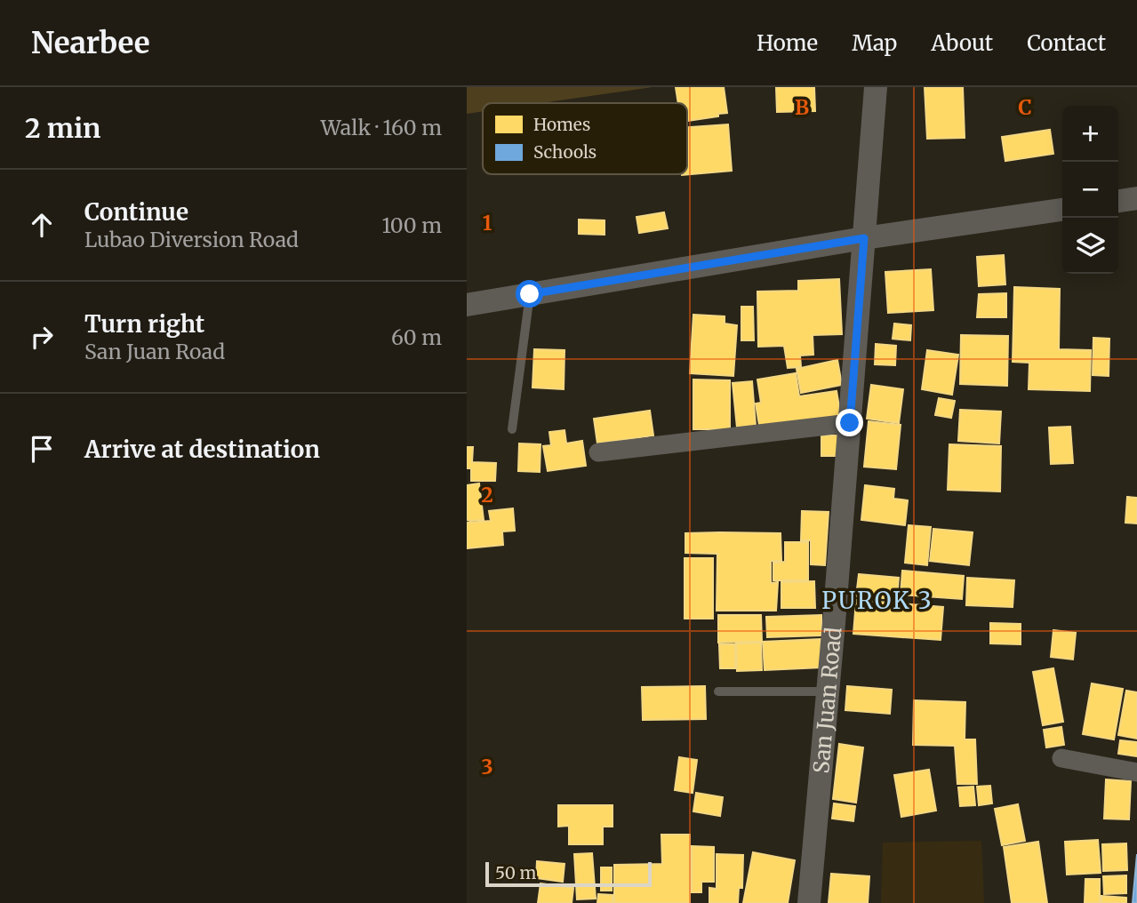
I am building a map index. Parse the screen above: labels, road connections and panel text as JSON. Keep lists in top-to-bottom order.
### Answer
{
  "streets": {
    "street": ["San Juan Road"]
  },
  "districts": ["PUROK 3"],
  "legend": ["Homes", "Schools"],
  "scale_bar": "50 m",
  "page": {
    "header": "Nearbee",
    "nav": [
      "Home",
      "Map",
      "About",
      "Contact"
    ],
    "heading": ["2 min", "Walk · 160 m"],
    "map_buttons": ["+", "−"],
    "list": [
      ["Continue", "Lubao Diversion Road", "100 m"],
      ["Turn right", "San Juan Road", "60 m"],
      "Arrive at destination"
    ],
    "scale": "50 m"
  },
  "grid": {
    "columns": ["B", "C"],
    "rows": ["1", "2", "3"]
  }
}
